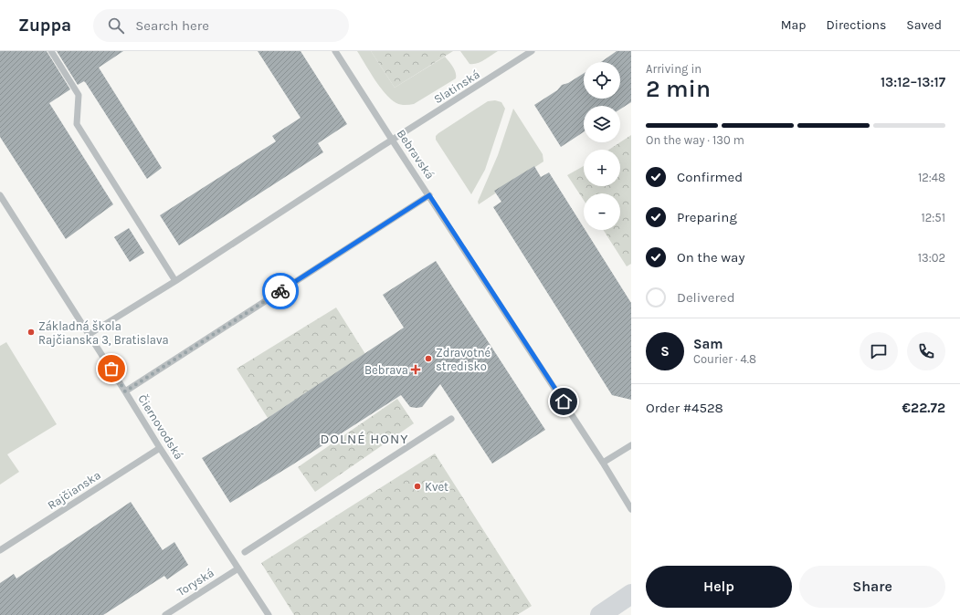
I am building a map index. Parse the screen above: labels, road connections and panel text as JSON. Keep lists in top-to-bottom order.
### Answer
{
  "streets": {
    "street": [
      "Slatinská",
      "Bebravská",
      "Čiernovodská",
      "Rajčianska",
      "Toryská"
    ]
  },
  "crossings": [
    ["Slatinská", "Bebravská"],
    ["Slatinská", "Čiernovodská"],
    ["Čiernovodská", "Rajčianska"],
    ["Čiernovodská", "Toryská"]
  ],
  "districts": ["DOLNÉ HONY"],
  "places": {
    "other": ["Základná škola Rajčianska 3, Bratislava", "Zdravotné stredisko", "Kvet"],
    "health": ["Bebrava"]
  },
  "page": {
    "header": "Zuppa",
    "search": "Search here",
    "nav": ["Map", "Directions", "Saved"],
    "heading": ["2 min", "Arriving in", "13:12–13:17"],
    "panel": [
      "Sam",
      "Courier · 4.8",
      "Order #4528",
      "€22.72"
    ],
    "map_buttons": ["+", "−"],
    "bar": "On the way · 130 m",
    "list": [
      ["Confirmed", "12:48"],
      ["Preparing", "12:51"],
      ["On the way", "13:02"],
      "Delivered"
    ],
    "round": "S",
    "buttons": ["Help", "Share"]
  }
}
